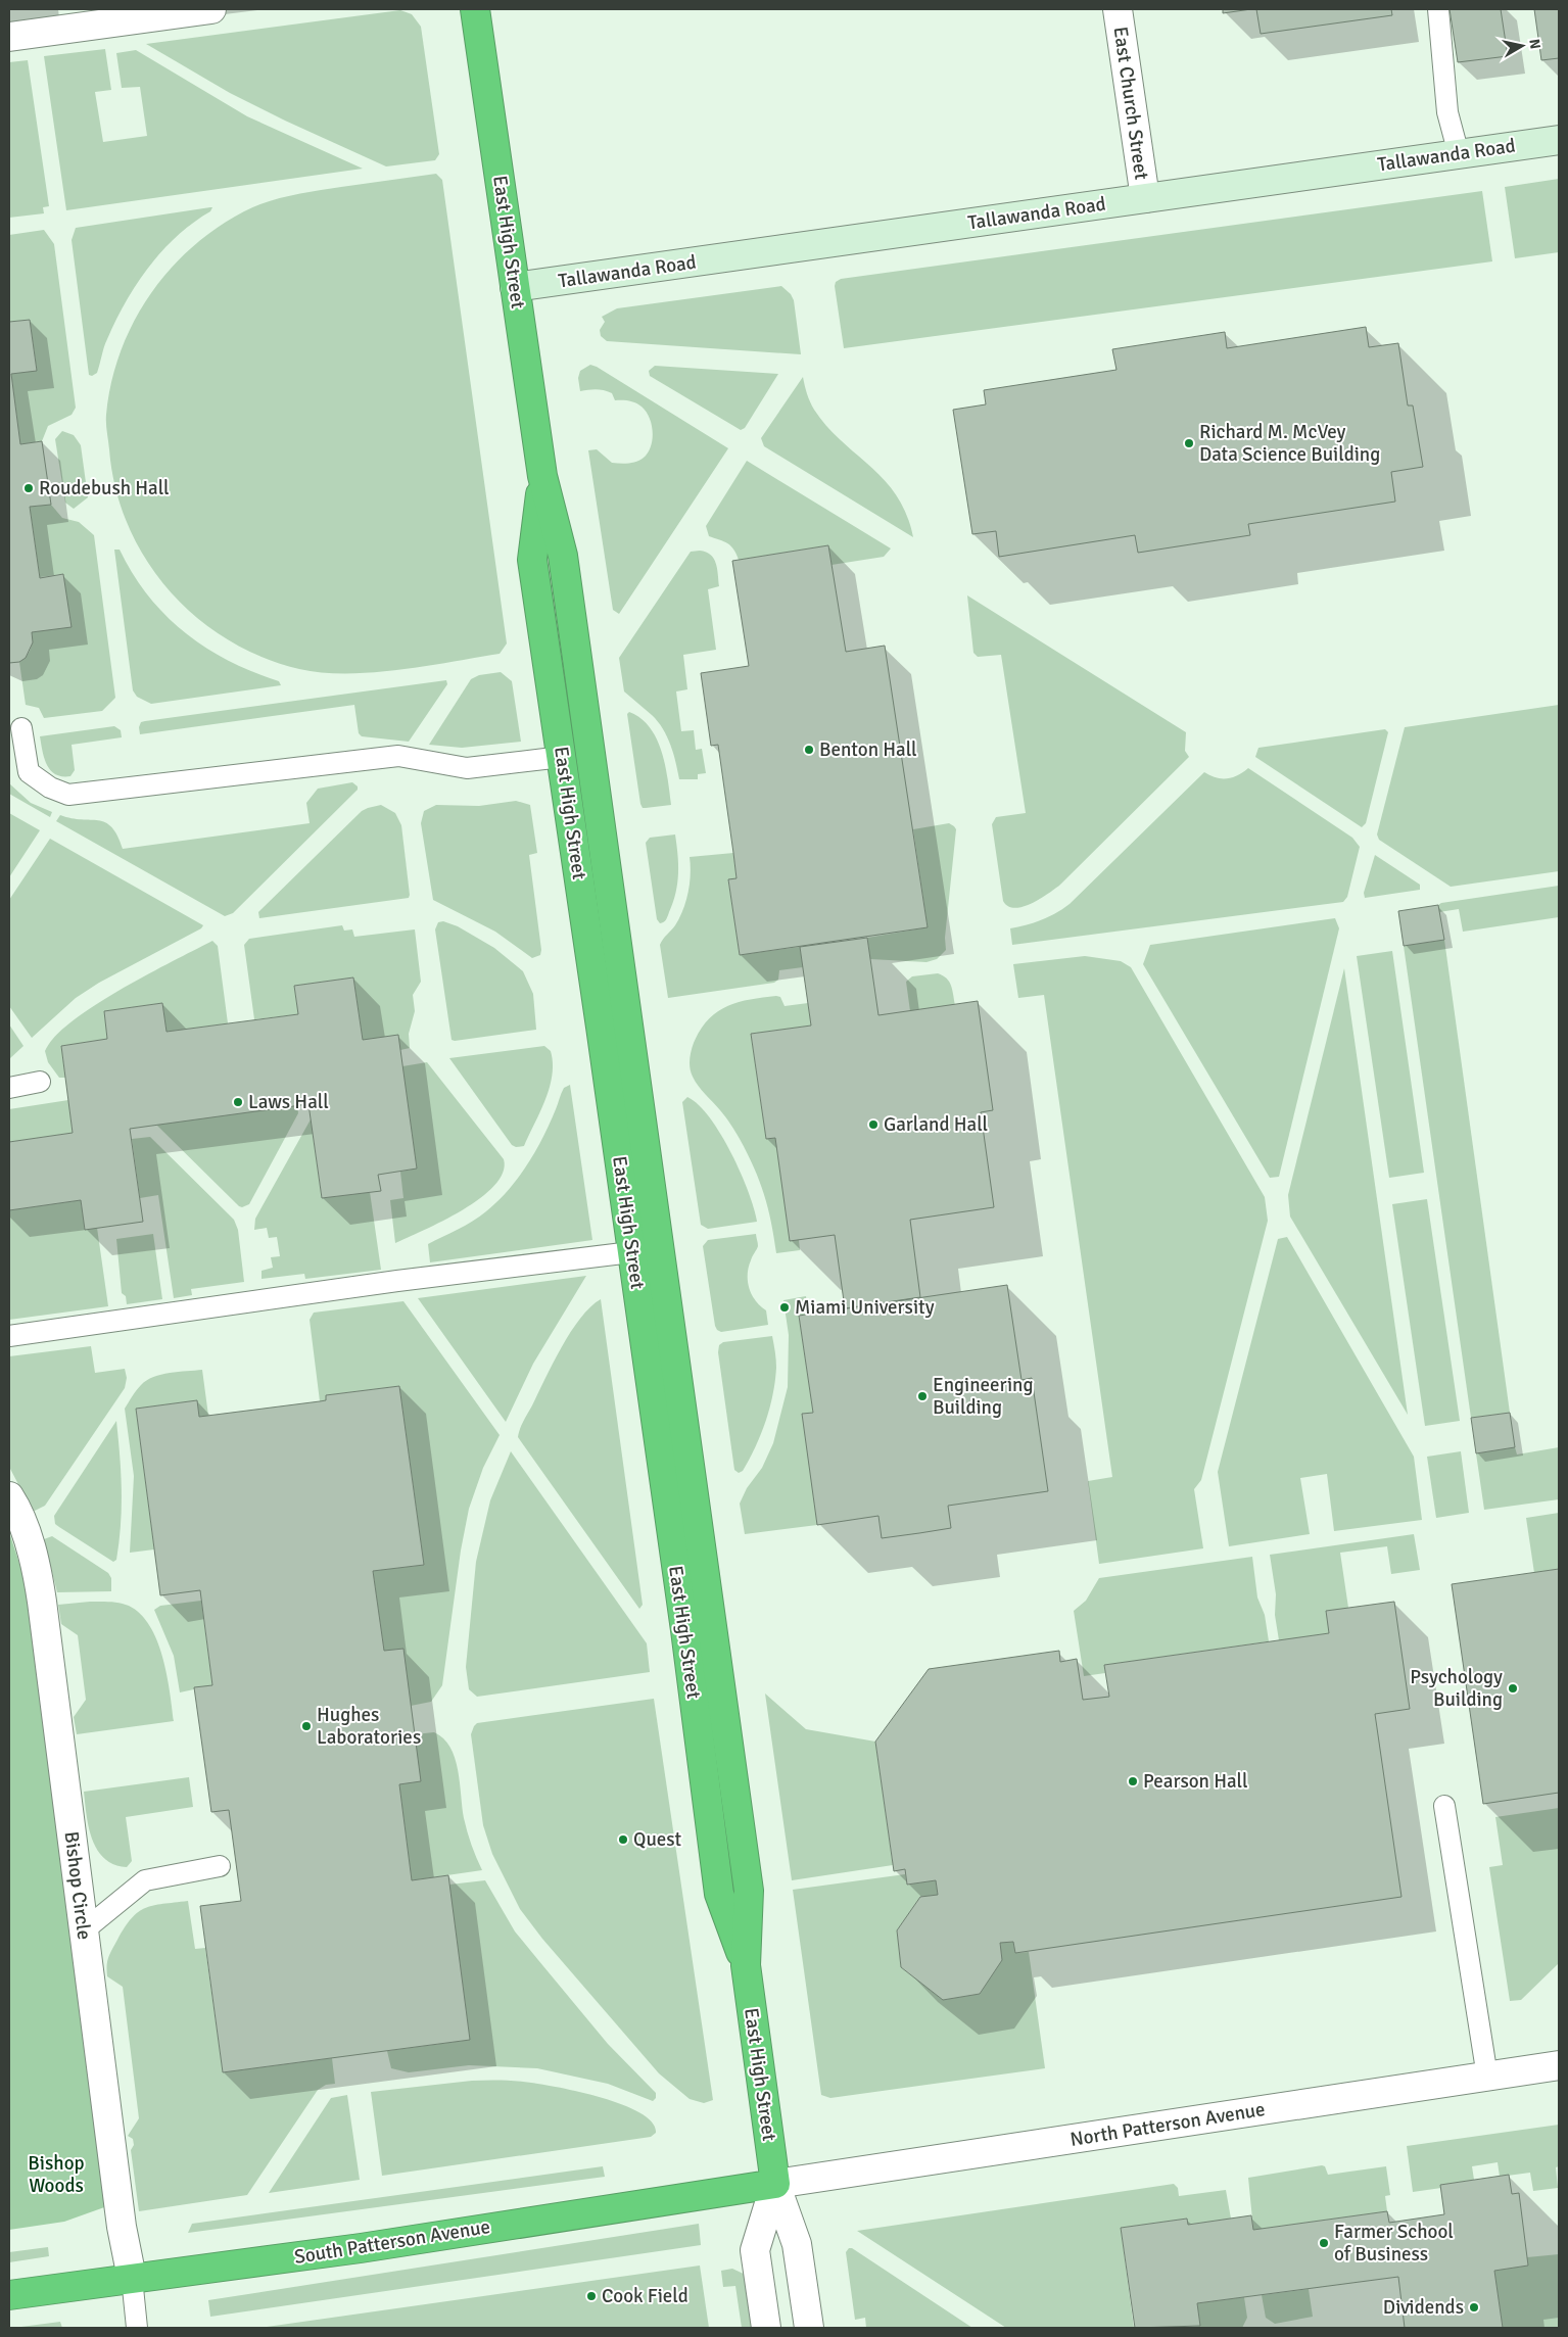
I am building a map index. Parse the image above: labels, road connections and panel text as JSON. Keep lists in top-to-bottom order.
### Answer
{
  "streets": {
    "highway": ["East High Street", "South Patterson Avenue"],
    "street": [
      "East Church Street",
      "Tallawanda Road",
      "Bishop Circle",
      "North Patterson Avenue"
    ]
  },
  "crossings": [
    ["East Church Street", "Tallawanda Road"],
    ["Tallawanda Road", "East High Street"],
    ["East High Street", "North Patterson Avenue"],
    ["East High Street", "South Patterson Avenue"],
    ["Bishop Circle", "South Patterson Avenue"],
    ["North Patterson Avenue", "South Patterson Avenue"]
  ],
  "parks": ["Bishop Woods"],
  "places": [
    "Richard M. McVey Data Science Building",
    "Roudebush Hall",
    "Benton Hall",
    "Laws Hall",
    "Garland Hall",
    "Miami University",
    "Engineering Building",
    "Psychology Building",
    "Hughes Laboratories",
    "Pearson Hall",
    "Quest",
    "Farmer School of Business",
    "Cook Field",
    "Dividends"
  ],
  "north": "right"
}
